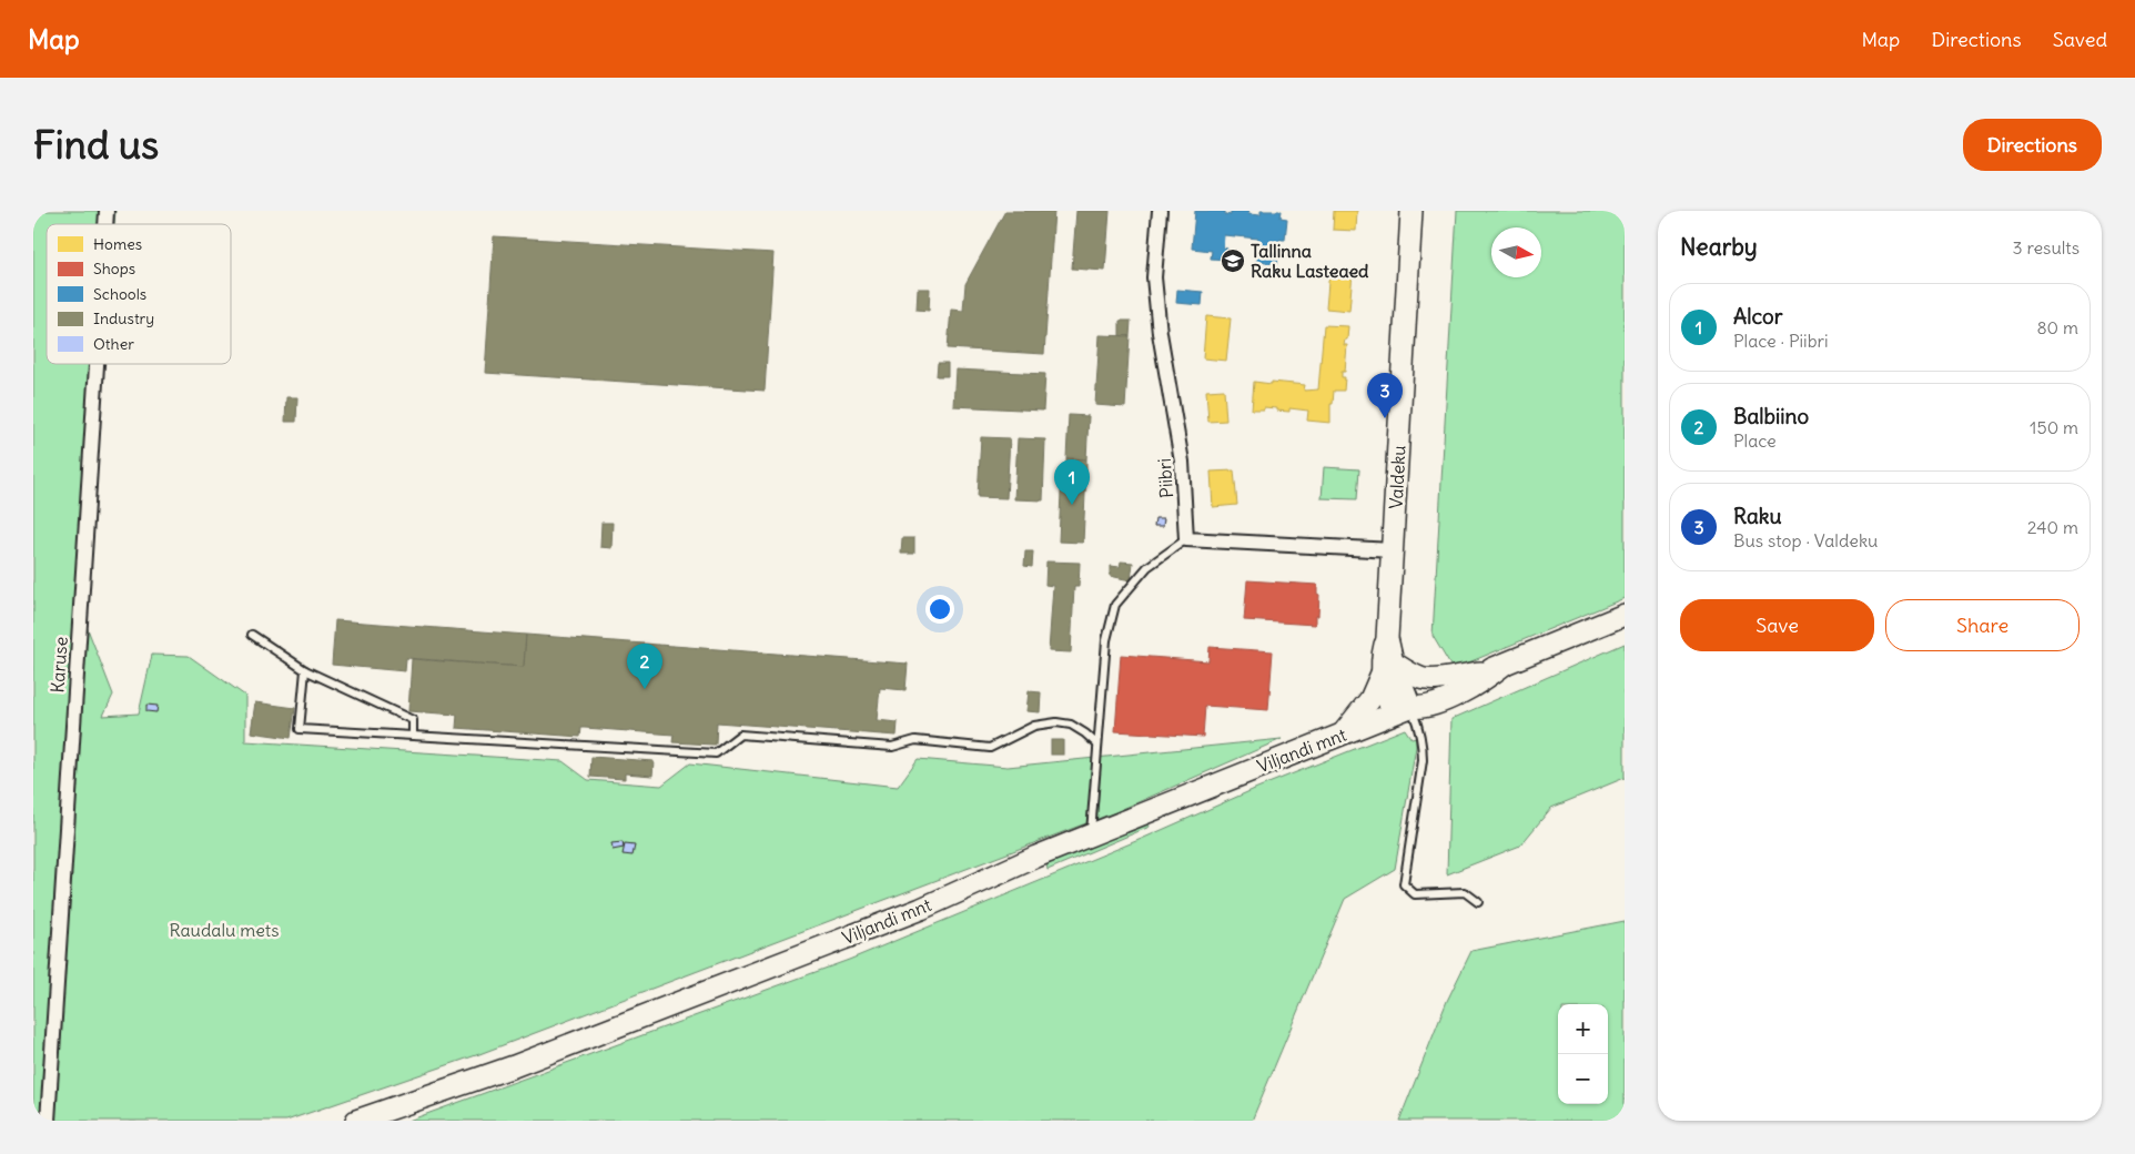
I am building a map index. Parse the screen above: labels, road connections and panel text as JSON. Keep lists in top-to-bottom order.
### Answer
{
  "streets": {
    "main road": ["Valdeku", "Viljandi mnt"],
    "street": ["Piibri", "Karuse"]
  },
  "parks": ["Raudalu mets"],
  "places": {
    "school or university": ["Tallinna Raku Lasteaed"]
  },
  "legend": [
    "Homes",
    "Shops",
    "Schools",
    "Industry",
    "Other"
  ],
  "north": "right",
  "page": {
    "header": "Map",
    "nav": ["Map", "Directions", "Saved"],
    "buttons": [
      "Directions",
      ["Save", "Share"]
    ],
    "title": "Find us",
    "heading": ["Nearby", "3 results"],
    "list": [
      {
        "mark": "1",
        "name": "Alcor",
        "note": "Place · Piibri",
        "value": "80 m"
      },
      {
        "mark": "2",
        "name": "Balbiino",
        "note": "Place",
        "value": "150 m"
      },
      {
        "mark": "3",
        "name": "Raku",
        "note": "Bus stop · Valdeku",
        "value": "240 m"
      }
    ],
    "pins": ["3", "1", "2"],
    "map_buttons": ["+", "−"]
  }
}
